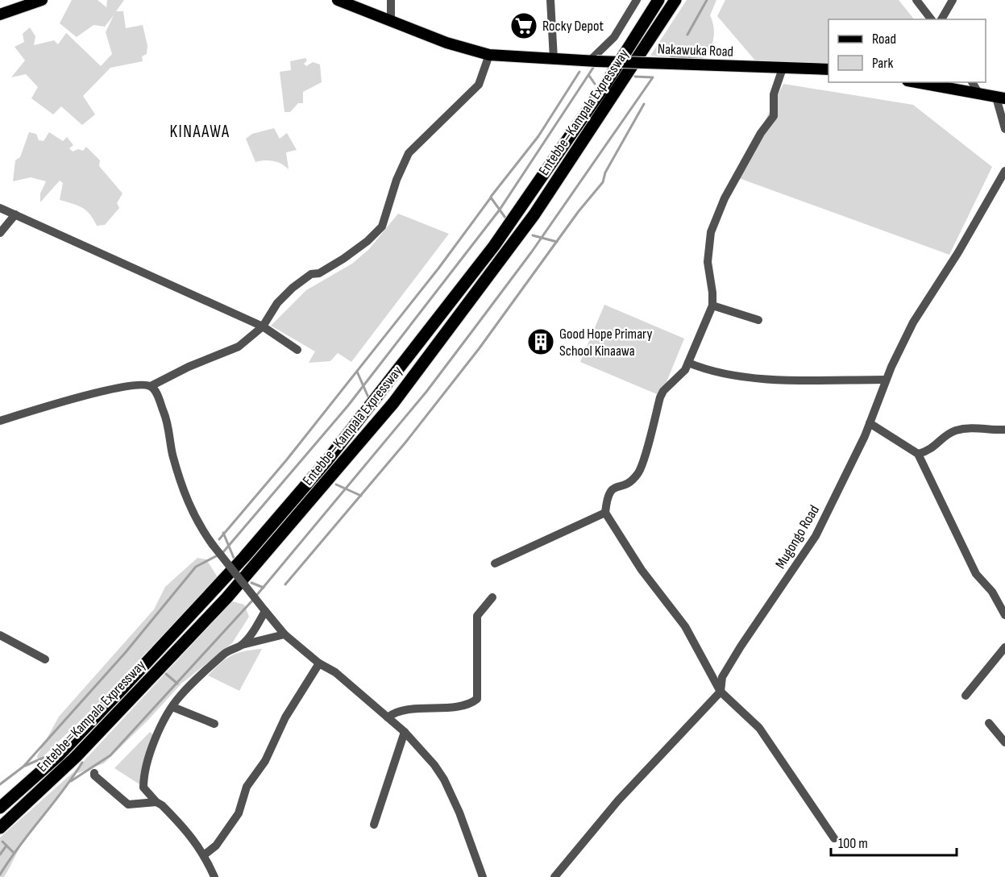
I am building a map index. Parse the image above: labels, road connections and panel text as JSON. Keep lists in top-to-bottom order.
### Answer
{
  "streets": {
    "highway": ["Entebbe–Kampala Expressway"],
    "main road": ["Nakawuka Road"],
    "street": ["Mugongo Road"]
  },
  "districts": ["KINAAWA"],
  "places": {
    "supermarket": ["Rocky Depot"],
    "building": ["Good Hope Primary School Kinaawa"]
  },
  "legend": ["Road", "Park"],
  "scale_bar": "100 m"
}
